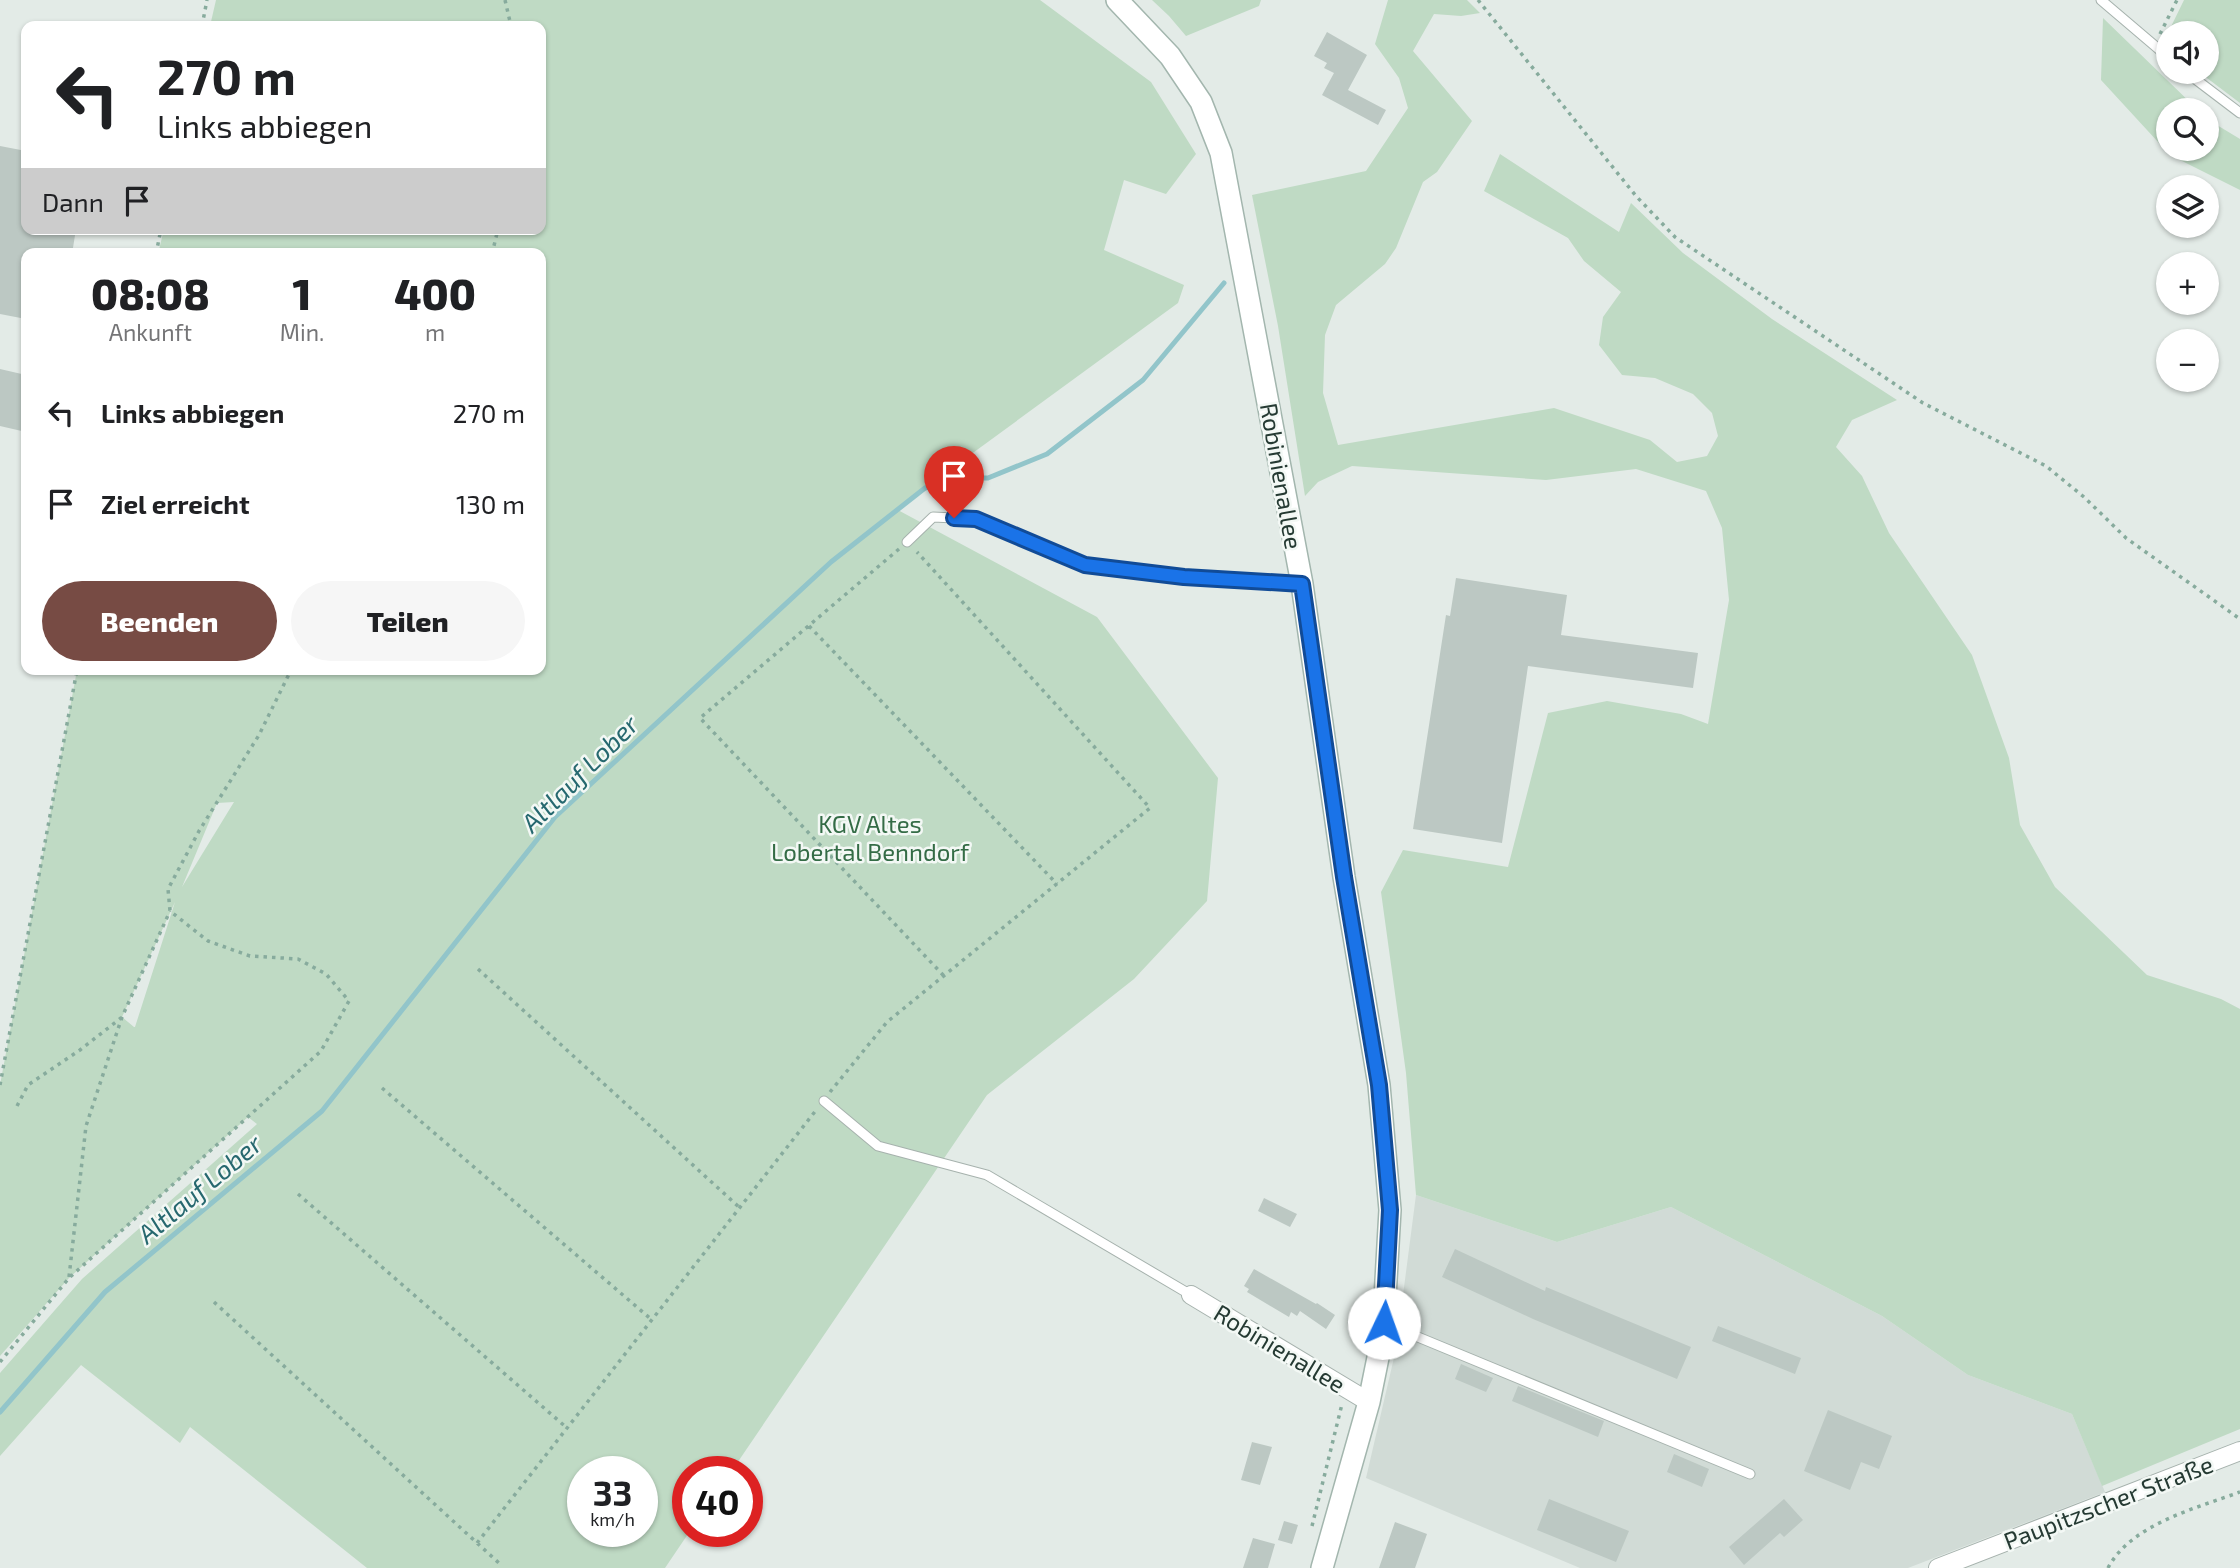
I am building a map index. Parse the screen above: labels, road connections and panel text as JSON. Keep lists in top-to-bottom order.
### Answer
{
  "streets": {
    "street": ["Robinienallee", "Paupitzscher Straße"]
  },
  "water": ["Altlauf Lober"],
  "parks": ["KGV Altes Lobertal Benndorf"],
  "page": {
    "map_buttons": ["+", "−"],
    "turn": ["270 m", "Links abbiegen"],
    "then": "Dann",
    "eta": [
      "08:08",
      "Ankunft",
      "1",
      "Min.",
      "400",
      "m"
    ],
    "list": [
      {
        "name": "Links abbiegen",
        "value": "270 m"
      },
      {
        "name": "Ziel erreicht",
        "value": "130 m"
      }
    ],
    "buttons": ["Beenden", "Teilen"],
    "speed": "33 km/h",
    "limit": "40"
  }
}
